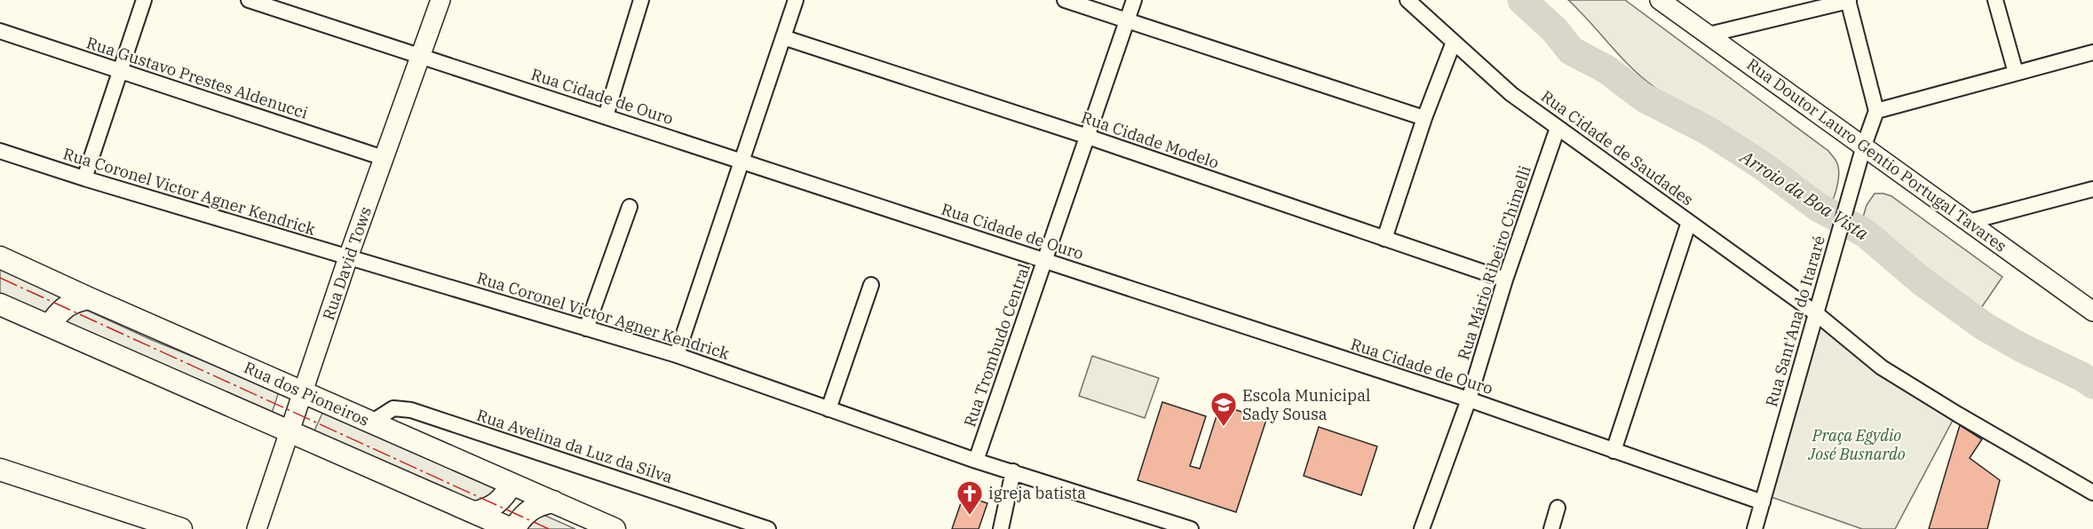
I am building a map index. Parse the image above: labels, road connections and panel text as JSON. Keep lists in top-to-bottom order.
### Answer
{
  "streets": {
    "main road": ["Rua dos Pioneiros"],
    "street": [
      "Rua Gustavo Prestes Aldenucci",
      "Rua Cidade de Ouro",
      "Rua Cidade Modelo",
      "Rua Cidade de Saudades",
      "Rua Doutor Lauro Gentio Portugal Tavares",
      "Rua Coronel Victor Agner Kendrick",
      "Rua Mário Ribeiro Chimelli",
      "Rua David Tows",
      "Rua Sant'Ana do Itararé",
      "Rua Trombudo Central",
      "Rua Avelina da Luz da Silva"
    ]
  },
  "crossings": [
    ["Rua Gustavo Prestes Aldenucci", "Rua David Tows"],
    ["Rua Cidade de Ouro", "Rua Mário Ribeiro Chimelli"],
    ["Rua Cidade de Ouro", "Rua David Tows"],
    ["Rua Cidade de Ouro", "Rua Sant'Ana do Itararé"],
    ["Rua Cidade de Ouro", "Rua Trombudo Central"],
    ["Rua Cidade Modelo", "Rua Mário Ribeiro Chimelli"],
    ["Rua Cidade Modelo", "Rua Trombudo Central"],
    ["Rua Cidade de Saudades", "Rua Mário Ribeiro Chimelli"],
    ["Rua Cidade de Saudades", "Rua Sant'Ana do Itararé"],
    ["Rua Doutor Lauro Gentio Portugal Tavares", "Rua Sant'Ana do Itararé"],
    ["Rua Coronel Victor Agner Kendrick", "Rua David Tows"],
    ["Rua Coronel Victor Agner Kendrick", "Rua Trombudo Central"],
    ["Rua David Tows", "Rua dos Pioneiros"],
    ["Rua dos Pioneiros", "Rua Avelina da Luz da Silva"]
  ],
  "water": ["Arroio da Boa Vista"],
  "parks": ["Praça Egydio José Busnardo"],
  "places": {
    "school or university": ["Escola Municipal Sady Sousa"],
    "church": ["igreja batista"]
  }
}
